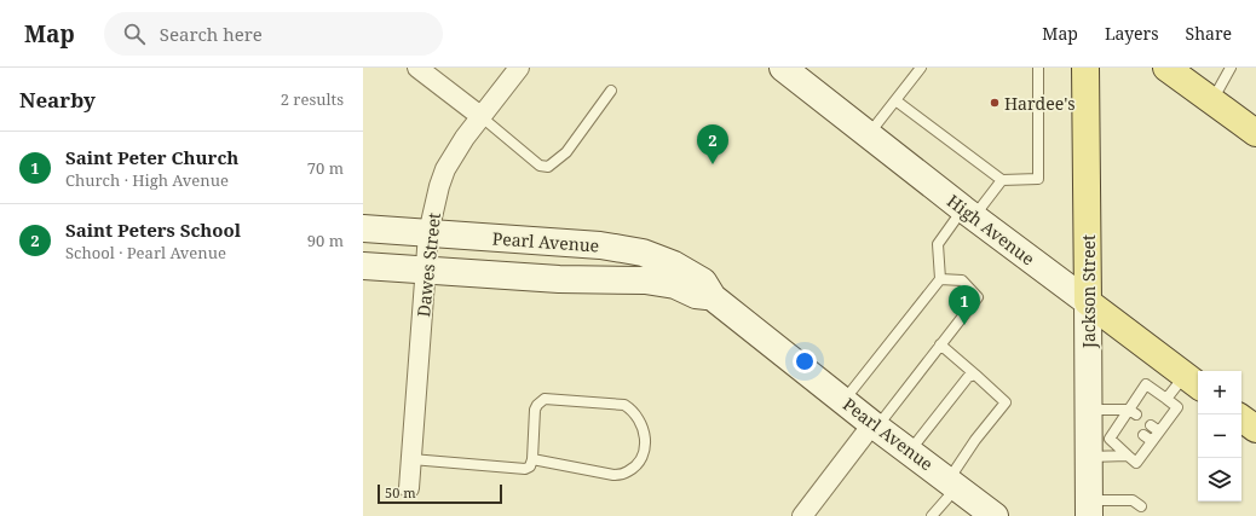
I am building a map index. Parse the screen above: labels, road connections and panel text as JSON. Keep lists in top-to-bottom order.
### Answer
{
  "streets": {
    "main road": ["High Avenue", "Jackson Street"],
    "street": ["Pearl Avenue", "Dawes Street"]
  },
  "crossings": [
    ["High Avenue", "Jackson Street"],
    ["Pearl Avenue", "Dawes Street"]
  ],
  "places": ["Hardee's"],
  "scale_bar": "50 m",
  "page": {
    "header": "Map",
    "search": "Search here",
    "nav": ["Map", "Layers", "Share"],
    "heading": ["Nearby", "2 results"],
    "pins": ["2", "1"],
    "list": [
      {
        "mark": "1",
        "name": "Saint Peter Church",
        "note": "Church · High Avenue",
        "value": "70 m"
      },
      {
        "mark": "2",
        "name": "Saint Peters School",
        "note": "School · Pearl Avenue",
        "value": "90 m"
      }
    ],
    "map_buttons": ["+", "−"],
    "scale": "50 m"
  }
}
